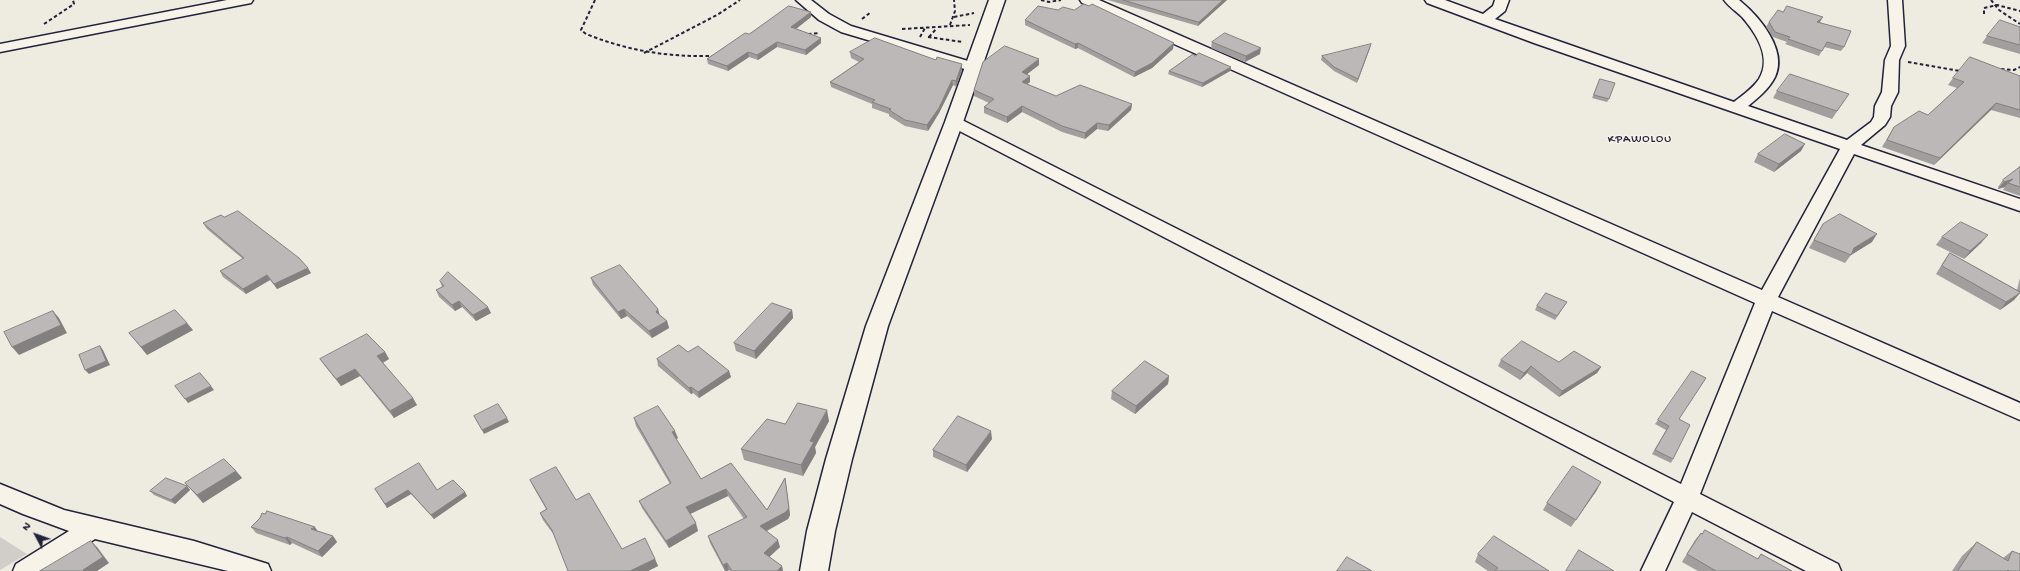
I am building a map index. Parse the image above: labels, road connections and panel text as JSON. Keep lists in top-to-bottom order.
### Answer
{
  "districts": ["KPAWOLOU"],
  "north": "top left"
}
